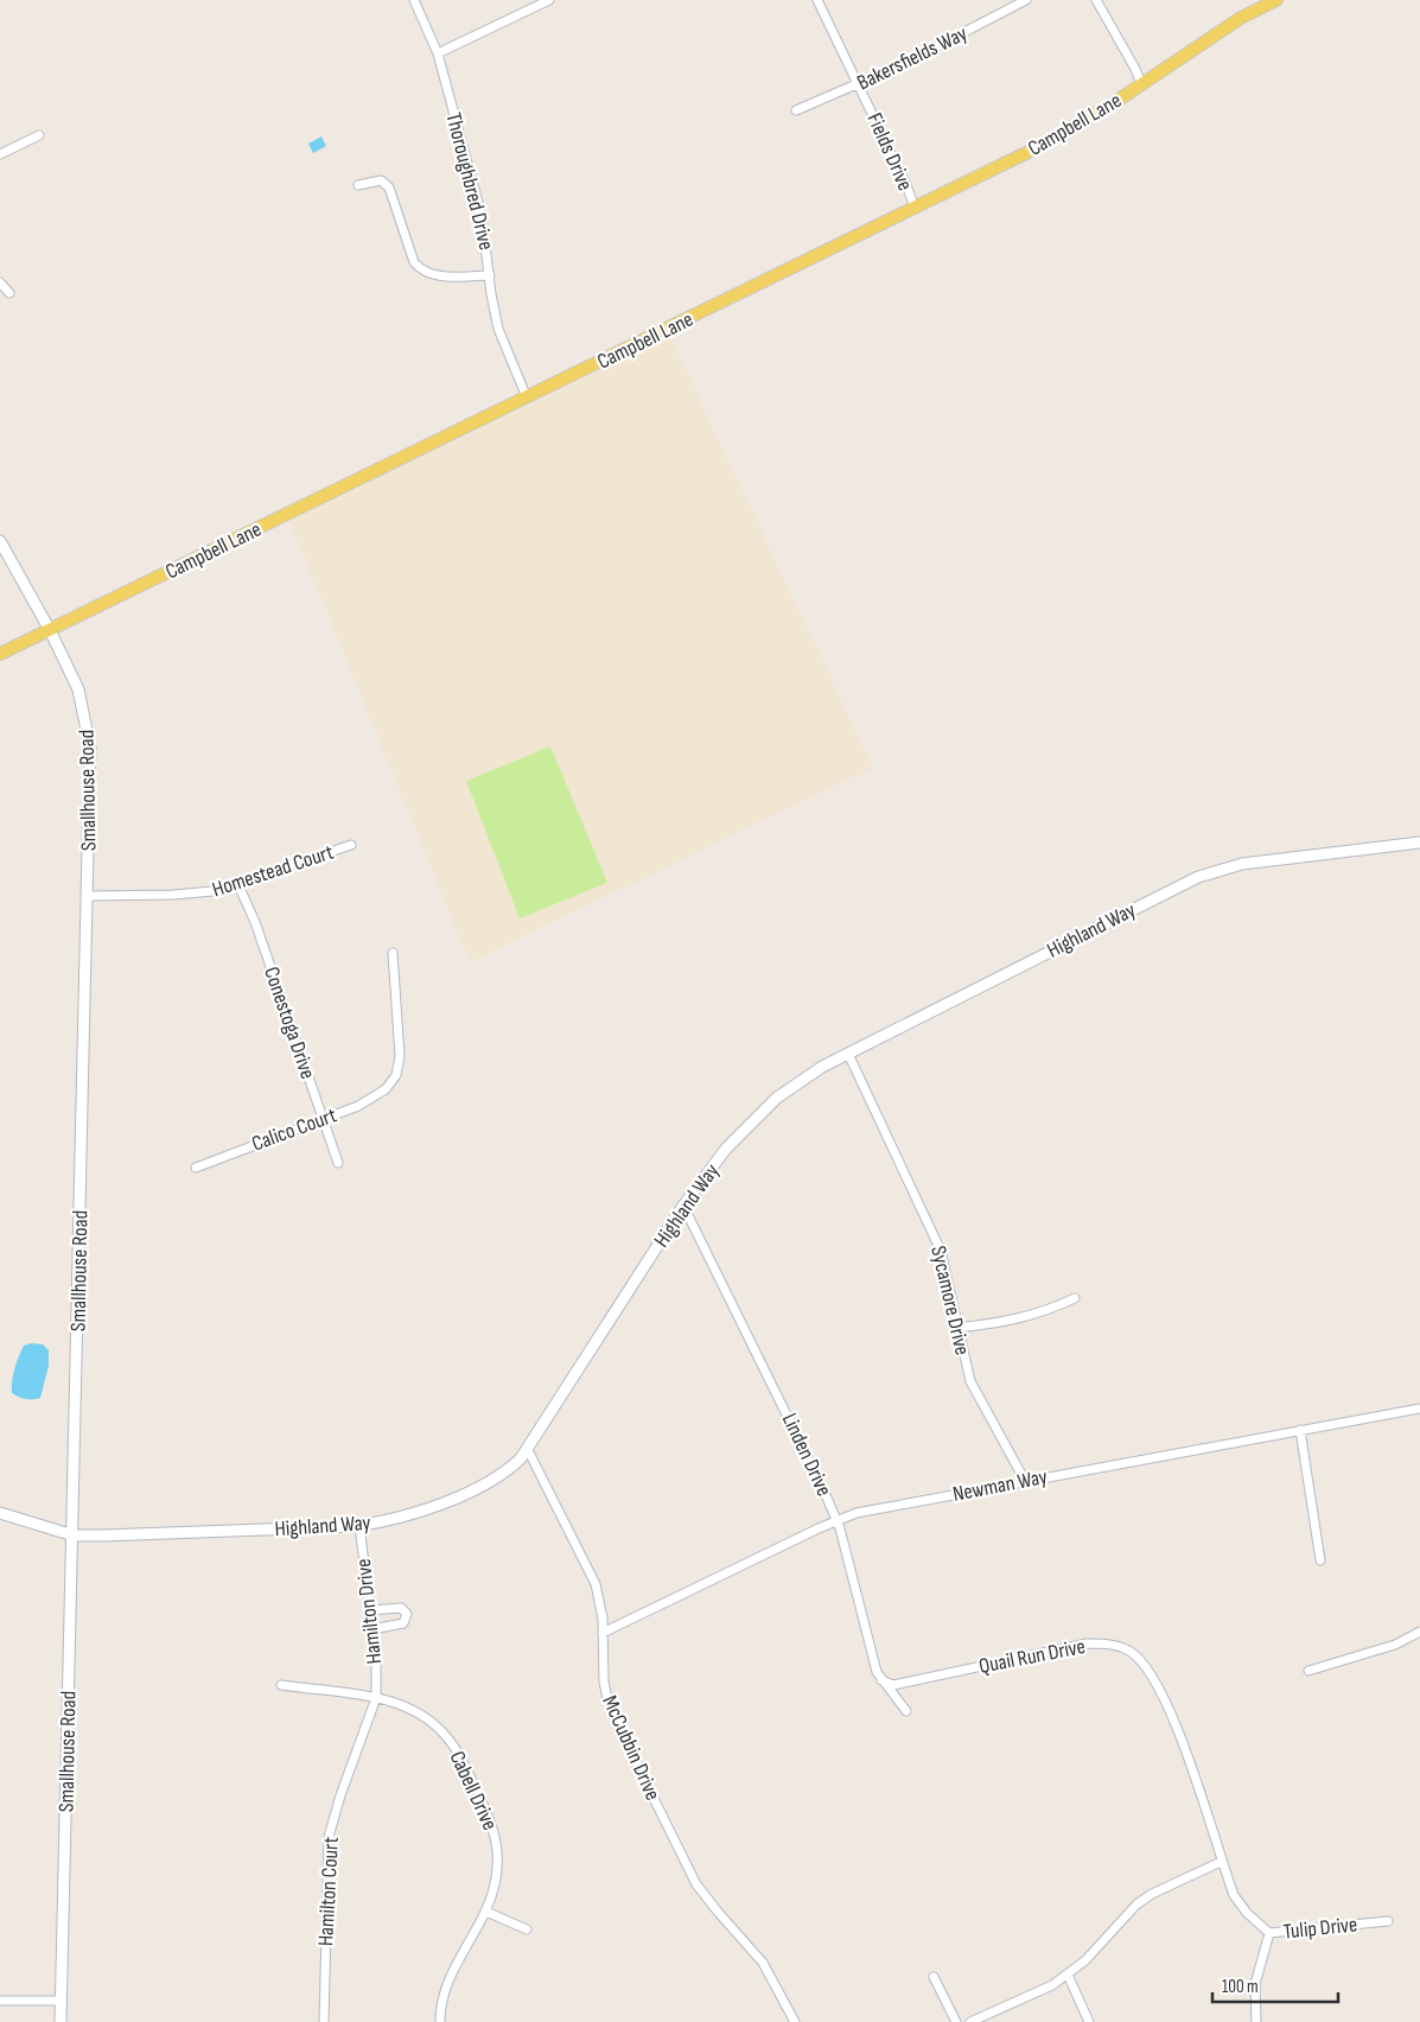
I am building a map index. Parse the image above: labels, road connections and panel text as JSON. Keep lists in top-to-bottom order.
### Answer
{
  "streets": {
    "main road": ["Campbell Lane"],
    "street": [
      "Bakersfields Way",
      "Fields Drive",
      "Thoroughbred Drive",
      "Smallhouse Road",
      "Homestead Court",
      "Highland Way",
      "Conestoga Drive",
      "Calico Court",
      "Sycamore Drive",
      "Linden Drive",
      "Newman Way",
      "Hamilton Drive",
      "Quail Run Drive",
      "McCubbin Drive",
      "Cabell Drive",
      "Hamilton Court",
      "Tulip Drive"
    ]
  },
  "crossings": [
    ["Bakersfields Way", "Fields Drive"],
    ["Campbell Lane", "Fields Drive"],
    ["Campbell Lane", "Thoroughbred Drive"],
    ["Campbell Lane", "Smallhouse Road"],
    ["Smallhouse Road", "Homestead Court"],
    ["Smallhouse Road", "Highland Way"],
    ["Homestead Court", "Conestoga Drive"],
    ["Highland Way", "Sycamore Drive"],
    ["Highland Way", "Linden Drive"],
    ["Highland Way", "Hamilton Drive"],
    ["Highland Way", "McCubbin Drive"],
    ["Conestoga Drive", "Calico Court"],
    ["Sycamore Drive", "Newman Way"],
    ["Linden Drive", "Newman Way"],
    ["Linden Drive", "Quail Run Drive"],
    ["Newman Way", "McCubbin Drive"],
    ["Hamilton Drive", "Cabell Drive"],
    ["Hamilton Drive", "Hamilton Court"],
    ["Quail Run Drive", "Tulip Drive"],
    ["Cabell Drive", "Hamilton Court"]
  ],
  "scale_bar": "100 m"
}
